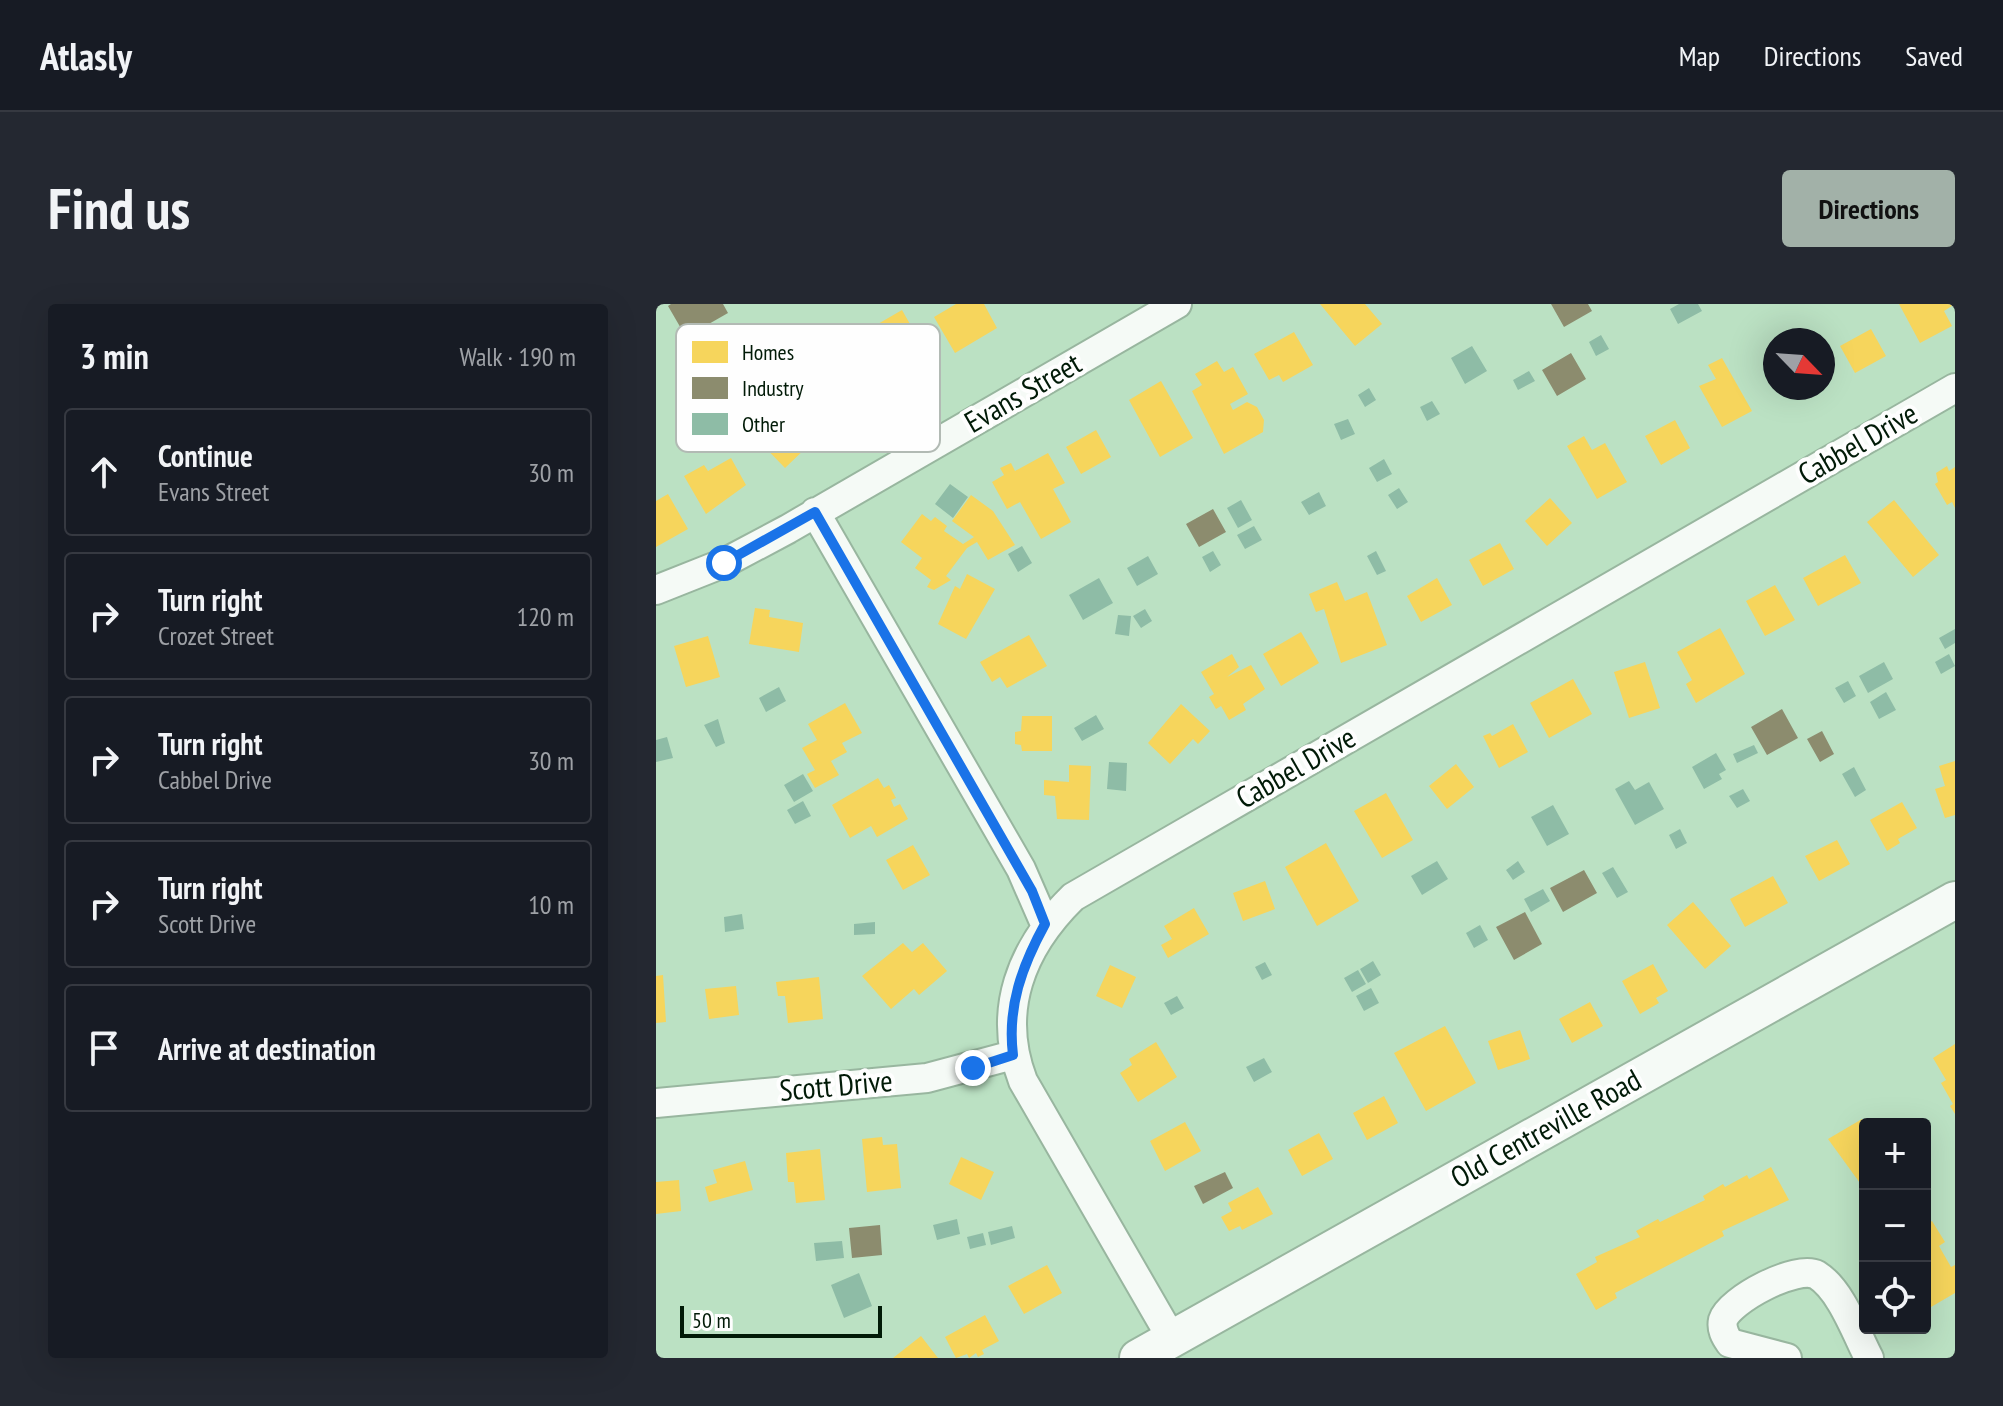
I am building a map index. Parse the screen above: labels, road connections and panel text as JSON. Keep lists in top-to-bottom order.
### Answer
{
  "streets": {
    "street": [
      "Evans Street",
      "Cabbel Drive",
      "Scott Drive",
      "Old Centreville Road"
    ]
  },
  "crossings": [
    ["Cabbel Drive", "Scott Drive"],
    ["Cabbel Drive", "Old Centreville Road"]
  ],
  "legend": ["Homes", "Industry", "Other"],
  "scale_bar": "50 m",
  "north": "bottom right",
  "page": {
    "header": "Atlasly",
    "nav": ["Map", "Directions", "Saved"],
    "buttons": "Directions",
    "title": "Find us",
    "heading": ["3 min", "Walk · 190 m"],
    "list": [
      ["Continue", "Evans Street", "30 m"],
      ["Turn right", "Crozet Street", "120 m"],
      ["Turn right", "Cabbel Drive", "30 m"],
      ["Turn right", "Scott Drive", "10 m"],
      "Arrive at destination"
    ],
    "map_buttons": ["+", "−"],
    "scale": "50 m"
  }
}
